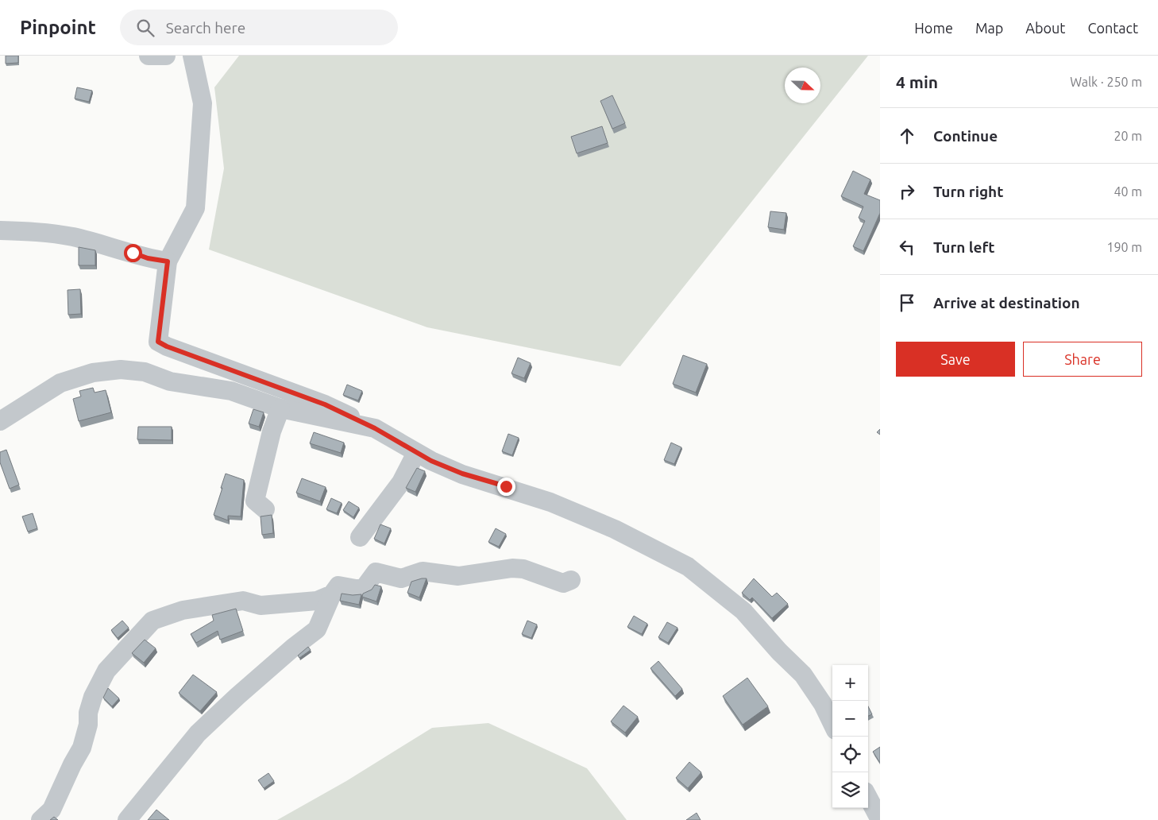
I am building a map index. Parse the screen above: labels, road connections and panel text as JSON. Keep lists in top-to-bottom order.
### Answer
{
  "north": "right",
  "page": {
    "header": "Pinpoint",
    "search": "Search here",
    "nav": [
      "Home",
      "Map",
      "About",
      "Contact"
    ],
    "heading": ["4 min", "Walk · 250 m"],
    "list": [
      ["Continue", "20 m"],
      ["Turn right", "40 m"],
      ["Turn left", "190 m"],
      "Arrive at destination"
    ],
    "buttons": ["Save", "Share"],
    "map_buttons": ["+", "−"]
  }
}
